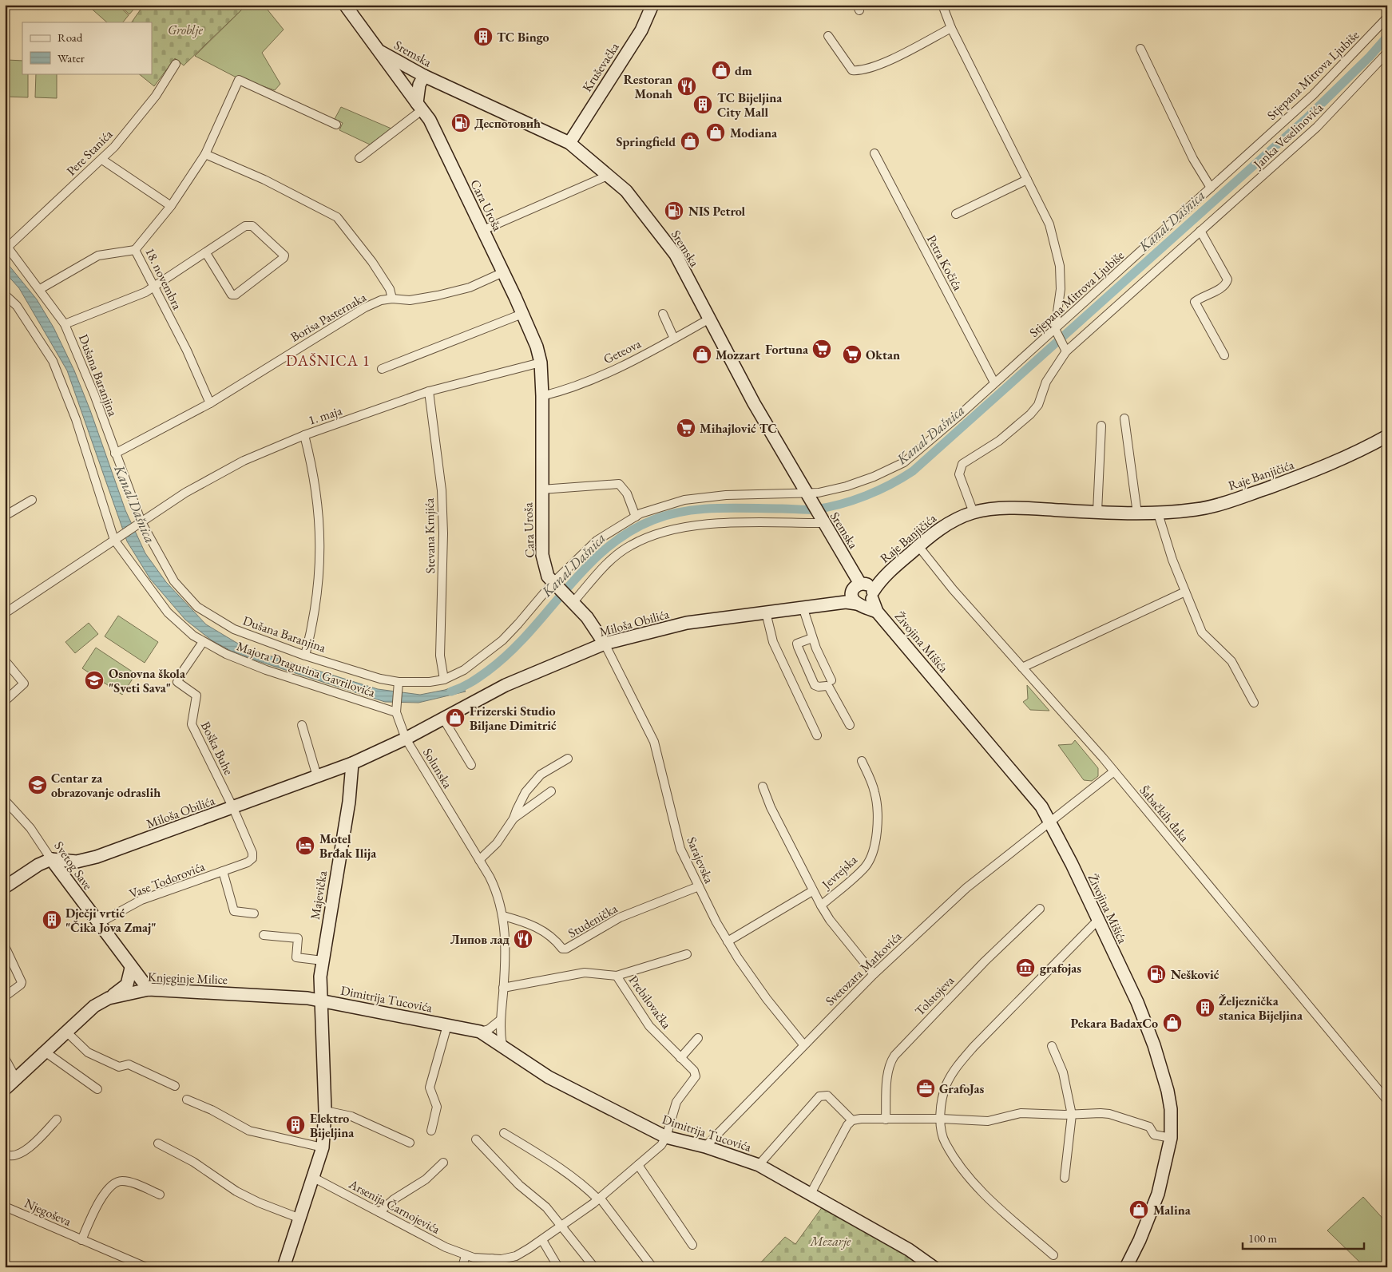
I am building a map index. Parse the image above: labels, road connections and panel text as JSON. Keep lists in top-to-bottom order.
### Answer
{
  "streets": {
    "main road": [
      "Sremska",
      "Kruševačka",
      "Cara Uroša",
      "Raje Banjičića",
      "Miloša Obilića",
      "Živojina Mišića",
      "Svetog Save",
      "Majevička",
      "Knjeginje Milice",
      "Dimitrija Tucovića"
    ],
    "street": [
      "Stjepana Mitrova Ljubiše",
      "Janka Veselinovića",
      "Pere Stanića",
      "Petra Kočića",
      "18. novembra",
      "Borisa Pasternaka",
      "Geteova",
      "Dušana Baranjina",
      "1. maja",
      "Stevana Krnjića",
      "Majora Dragutina Gavrilovića",
      "Boška Buhe",
      "Solunska",
      "Šabačkih đaka",
      "Sarajevska",
      "Jevrejska",
      "Vase Todorovića",
      "Studenička",
      "Svetozara Markovića",
      "Tolstojeva",
      "Prebilovačka",
      "Arsenija Čarnojevića",
      "Njegoševa"
    ]
  },
  "crossings": [
    ["Sremska", "Kruševačka"],
    ["Sremska", "Stjepana Mitrova Ljubiše"],
    ["Sremska", "Cara Uroša"],
    ["Sremska", "Geteova"],
    ["Sremska", "Miloša Obilića"],
    ["Stjepana Mitrova Ljubiše", "Cara Uroša"],
    ["Stjepana Mitrova Ljubiše", "Petra Kočića"],
    ["Stjepana Mitrova Ljubiše", "Dušana Baranjina"],
    ["Pere Stanića", "Dušana Baranjina"],
    ["Cara Uroša", "Borisa Pasternaka"],
    ["Cara Uroša", "Geteova"],
    ["Cara Uroša", "Dušana Baranjina"],
    ["Cara Uroša", "1. maja"],
    ["Cara Uroša", "Miloša Obilića"],
    ["Cara Uroša", "Sarajevska"],
    ["18. novembra", "Borisa Pasternaka"],
    ["Borisa Pasternaka", "Dušana Baranjina"],
    ["Dušana Baranjina", "1. maja"],
    ["Dušana Baranjina", "Stevana Krnjića"],
    ["Dušana Baranjina", "Solunska"],
    ["1. maja", "Stevana Krnjića"],
    ["1. maja", "Majora Dragutina Gavrilovića"],
    ["Raje Banjičića", "Šabačkih đaka"],
    ["Miloša Obilića", "Boška Buhe"],
    ["Miloša Obilića", "Solunska"],
    ["Miloša Obilića", "Sarajevska"],
    ["Miloša Obilića", "Svetog Save"],
    ["Miloša Obilića", "Vase Todorovića"],
    ["Miloša Obilića", "Majevička"],
    ["Živojina Mišića", "Svetozara Markovića"],
    ["Majora Dragutina Gavrilovića", "Boška Buhe"],
    ["Majora Dragutina Gavrilovića", "Solunska"],
    ["Boška Buhe", "Vase Todorovića"],
    ["Solunska", "Studenička"],
    ["Solunska", "Dimitrija Tucovića"],
    ["Solunska", "Prebilovačka"],
    ["Šabačkih đaka", "Svetozara Markovića"],
    ["Sarajevska", "Studenička"],
    ["Sarajevska", "Svetozara Markovića"],
    ["Svetog Save", "Vase Todorovića"],
    ["Svetog Save", "Knjeginje Milice"],
    ["Jevrejska", "Svetozara Markovića"],
    ["Majevička", "Knjeginje Milice"],
    ["Majevička", "Dimitrija Tucovića"],
    ["Majevička", "Arsenija Čarnojevića"],
    ["Svetozara Markovića", "Dimitrija Tucovića"],
    ["Knjeginje Milice", "Dimitrija Tucovića"],
    ["Dimitrija Tucovića", "Prebilovačka"],
    ["Dimitrija Tucovića", "Arsenija Čarnojevića"],
    ["Prebilovačka", "Arsenija Čarnojevića"]
  ],
  "districts": ["DAŠNICA 1"],
  "water": ["Kanal Dašnica"],
  "parks": ["Groblje", "Mezarje"],
  "places": {
    "building": [
      "TC Bingo",
      "TC Bijeljina City Mall",
      "Dječji vrtić \"Čika Jova Zmaj\"",
      "Željeznička stanica Bijeljina",
      "Elektro Bijeljina"
    ],
    "shop": [
      "dm",
      "Modiana",
      "Springfield",
      "Mozzart",
      "Frizerski Studio Biljane Dimitrić",
      "Pekara BadaxCo",
      "Malina"
    ],
    "restaurant": ["Restoran Monah", "Липов лад"],
    "fuel station": ["Деспотовић", "NIS Petrol", "Nešković"],
    "supermarket": ["Fortuna", "Oktan", "Mihajlović TC"],
    "school or university": ["Osnovna škola \"Sveti Sava\"", "Centar za obrazovanje odraslih"],
    "hotel": ["Motel Brđak Ilija"],
    "museum": ["grafojas"],
    "office": ["GrafoJas"]
  },
  "legend": ["Road", "Water"],
  "scale_bar": "100 m"
}
